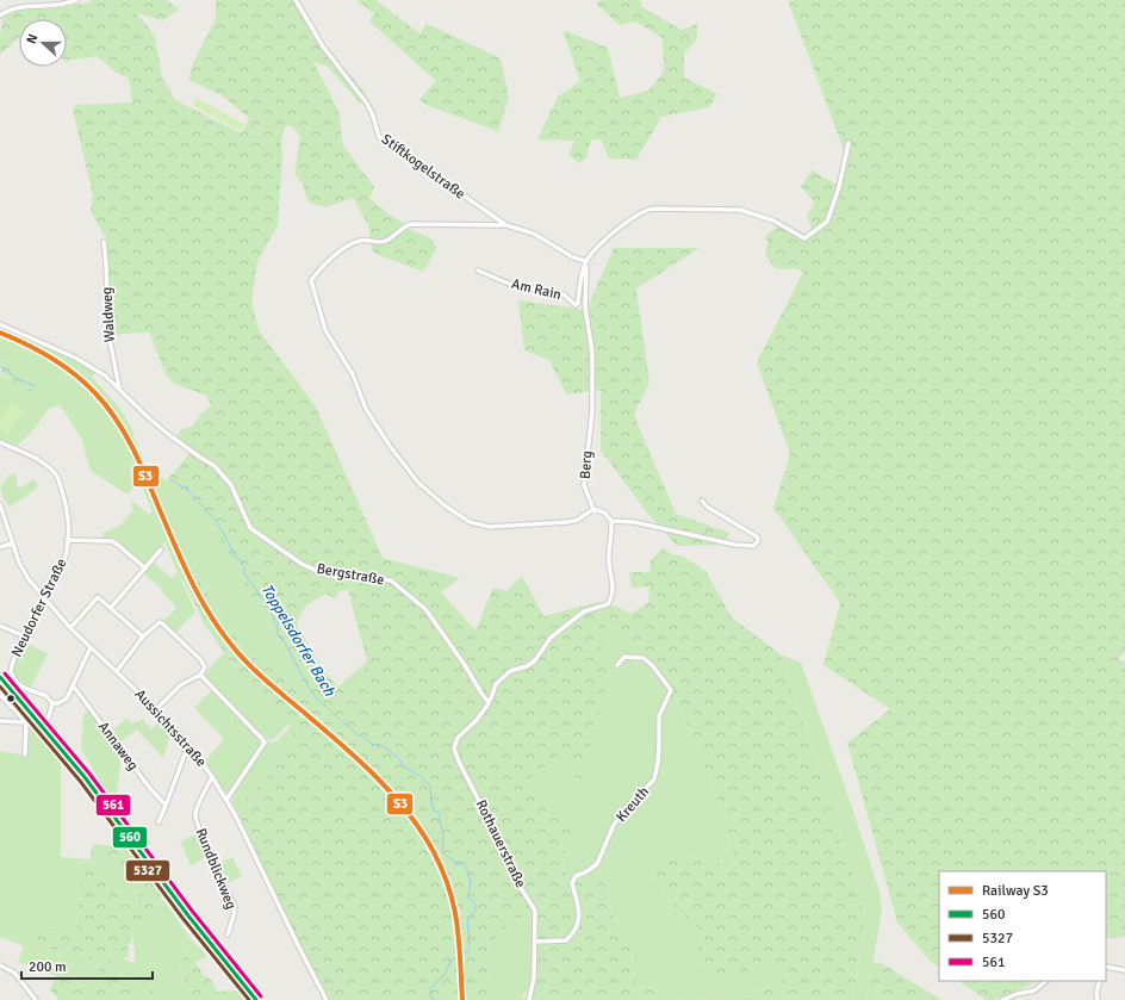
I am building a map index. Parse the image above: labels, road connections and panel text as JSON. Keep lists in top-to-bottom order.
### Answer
{
  "streets": {
    "street": [
      "Stiftkogelstraße",
      "Am Rain",
      "Waldweg",
      "Berg",
      "Bergstraße",
      "Neudorfer Straße",
      "Aussichtsstraße",
      "Annaweg",
      "Kreuth",
      "Rothauerstraße",
      "Rundblickweg"
    ]
  },
  "crossings": [
    ["Stiftkogelstraße", "Am Rain"],
    ["Stiftkogelstraße", "Berg"],
    ["Am Rain", "Berg"],
    ["Waldweg", "Bergstraße"],
    ["Bergstraße", "Rothauerstraße"],
    ["Neudorfer Straße", "Aussichtsstraße"],
    ["Aussichtsstraße", "Rundblickweg"],
    ["Kreuth", "Rothauerstraße"]
  ],
  "water": ["Toppelsdorfer Bach"],
  "lines": [
    "rail line S3",
    "transit line 561",
    "transit line 560",
    "transit line 5327"
  ],
  "legend": [
    "Railway S3",
    "560",
    "5327",
    "561"
  ],
  "scale_bar": "200 m",
  "north": "left"
}
